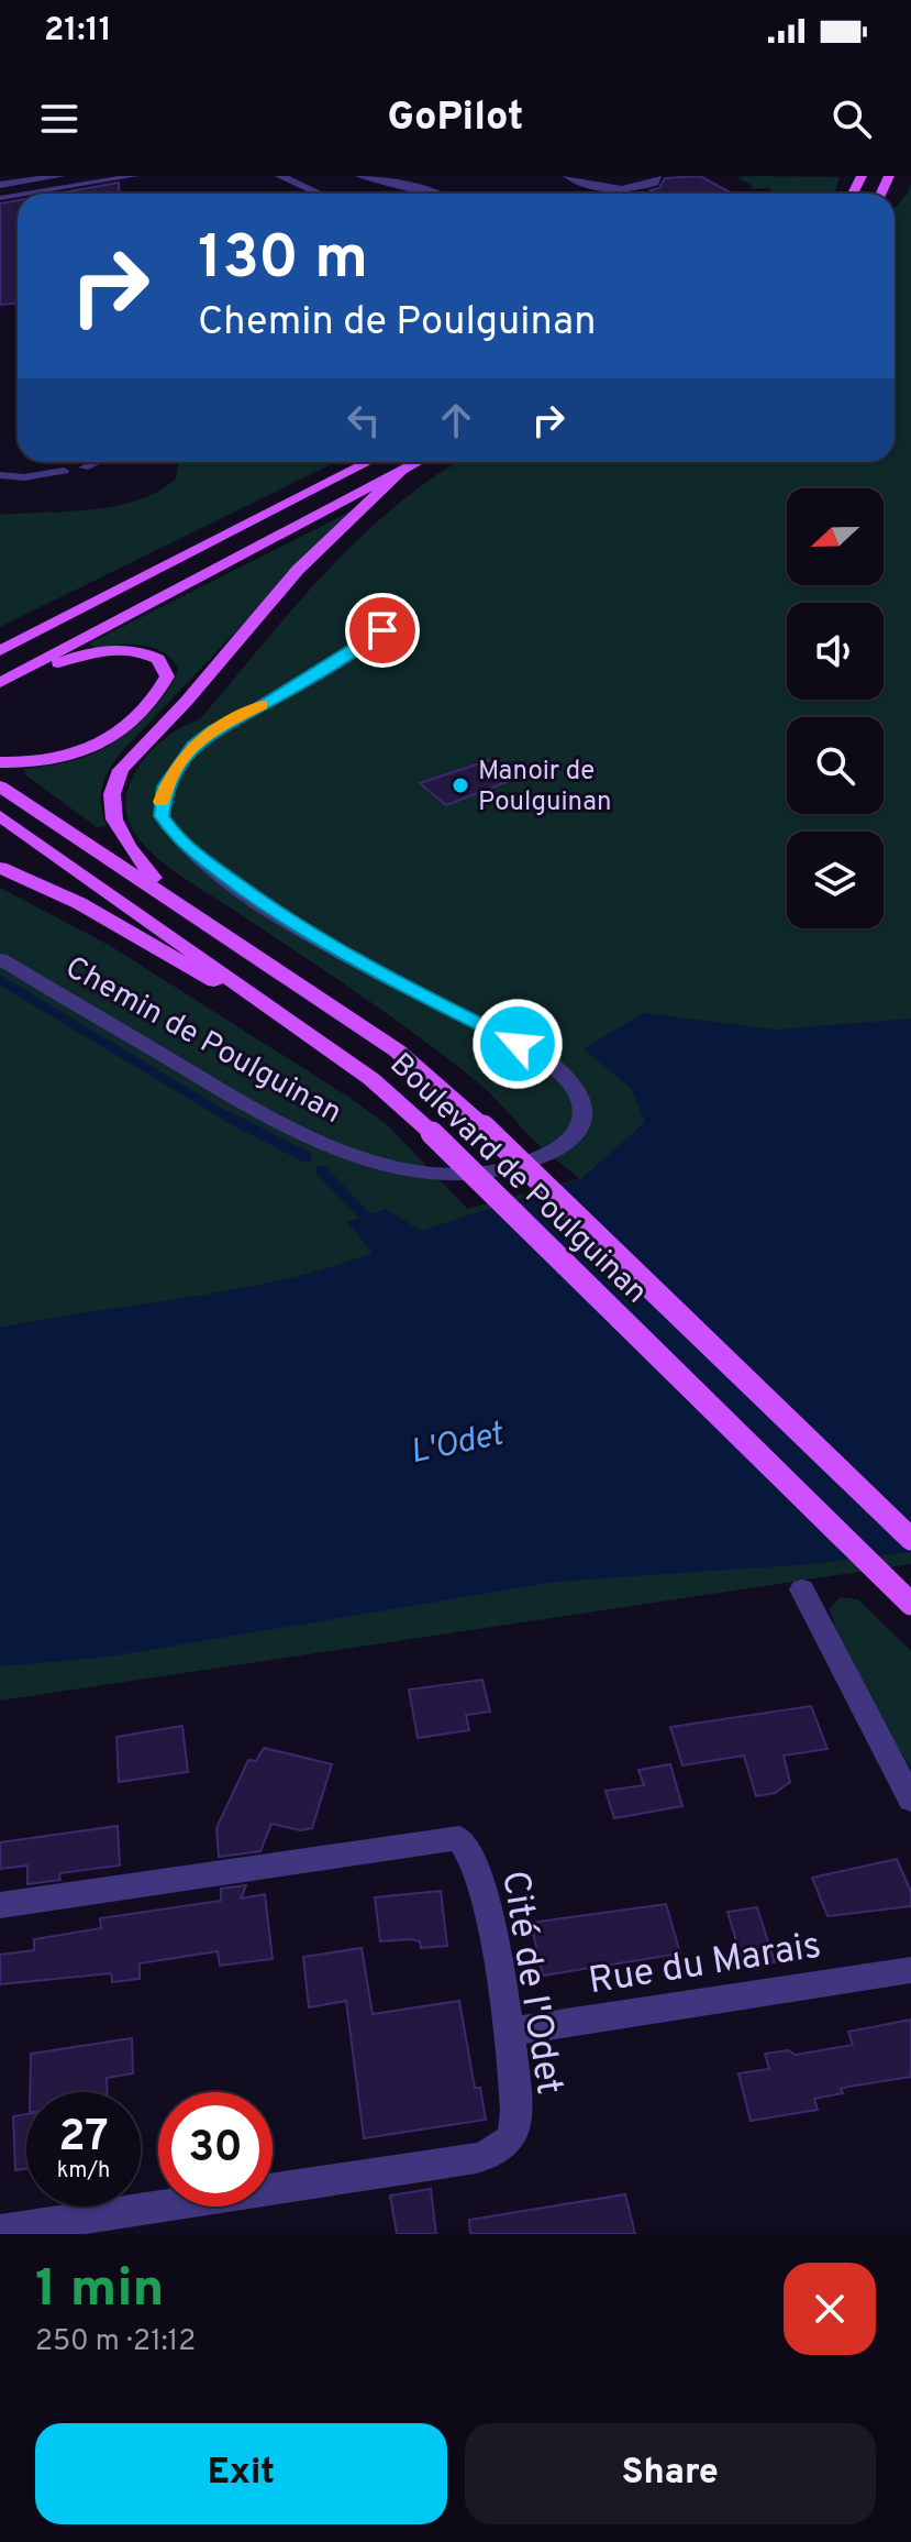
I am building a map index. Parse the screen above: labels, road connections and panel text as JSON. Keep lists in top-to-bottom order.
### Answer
{
  "streets": {
    "main road": ["Boulevard de Poulguinan"],
    "street": ["Chemin de Poulguinan", "Rue du Marais", "Cité de l'Odet"]
  },
  "crossings": [
    ["Rue du Marais", "Cité de l'Odet"]
  ],
  "water": ["L'Odet"],
  "places": ["Manoir de Poulguinan"],
  "north": "left",
  "page": {
    "status": "21:11",
    "header": "GoPilot",
    "turn": ["130 m", "Chemin de Poulguinan"],
    "speed": "27 km/h",
    "limit": "30",
    "heading": ["1 min", "250 m · 21:12"],
    "buttons": ["Exit", "Share"]
  }
}
